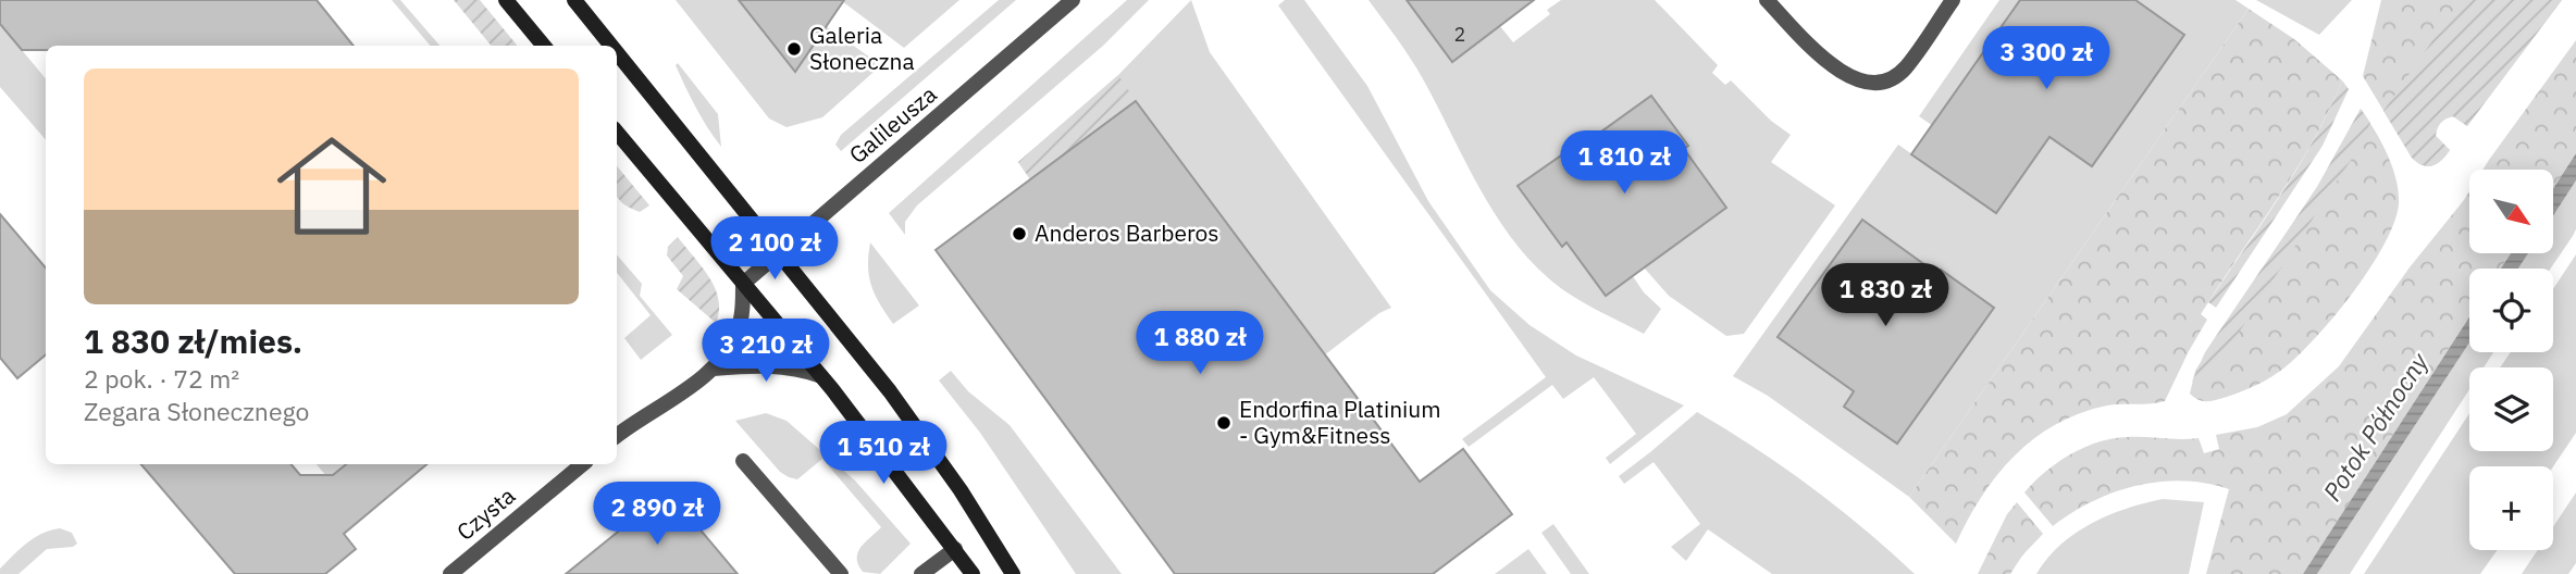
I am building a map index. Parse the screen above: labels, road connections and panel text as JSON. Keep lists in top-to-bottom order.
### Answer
{
  "streets": {
    "street": ["Galileusza", "Czysta"]
  },
  "water": ["Potok Północny"],
  "places": ["Galeria Słoneczna", "Anderos Barberos", "Endorfina Platinium - Gym&Fitness"],
  "house_numbers": ["2"],
  "north": "bottom right",
  "page": {
    "price": [
      "3 300 zł",
      "1 810 zł",
      "2 100 zł",
      "1 830 zł",
      "1 880 zł",
      "3 210 zł",
      "1 510 zł",
      "2 890 zł"
    ],
    "list": [
      {
        "name": "1 830 zł/mies.",
        "note": "2 pok. · 72 m² · Zegara Słonecznego"
      }
    ],
    "map_buttons": "+"
  }
}
